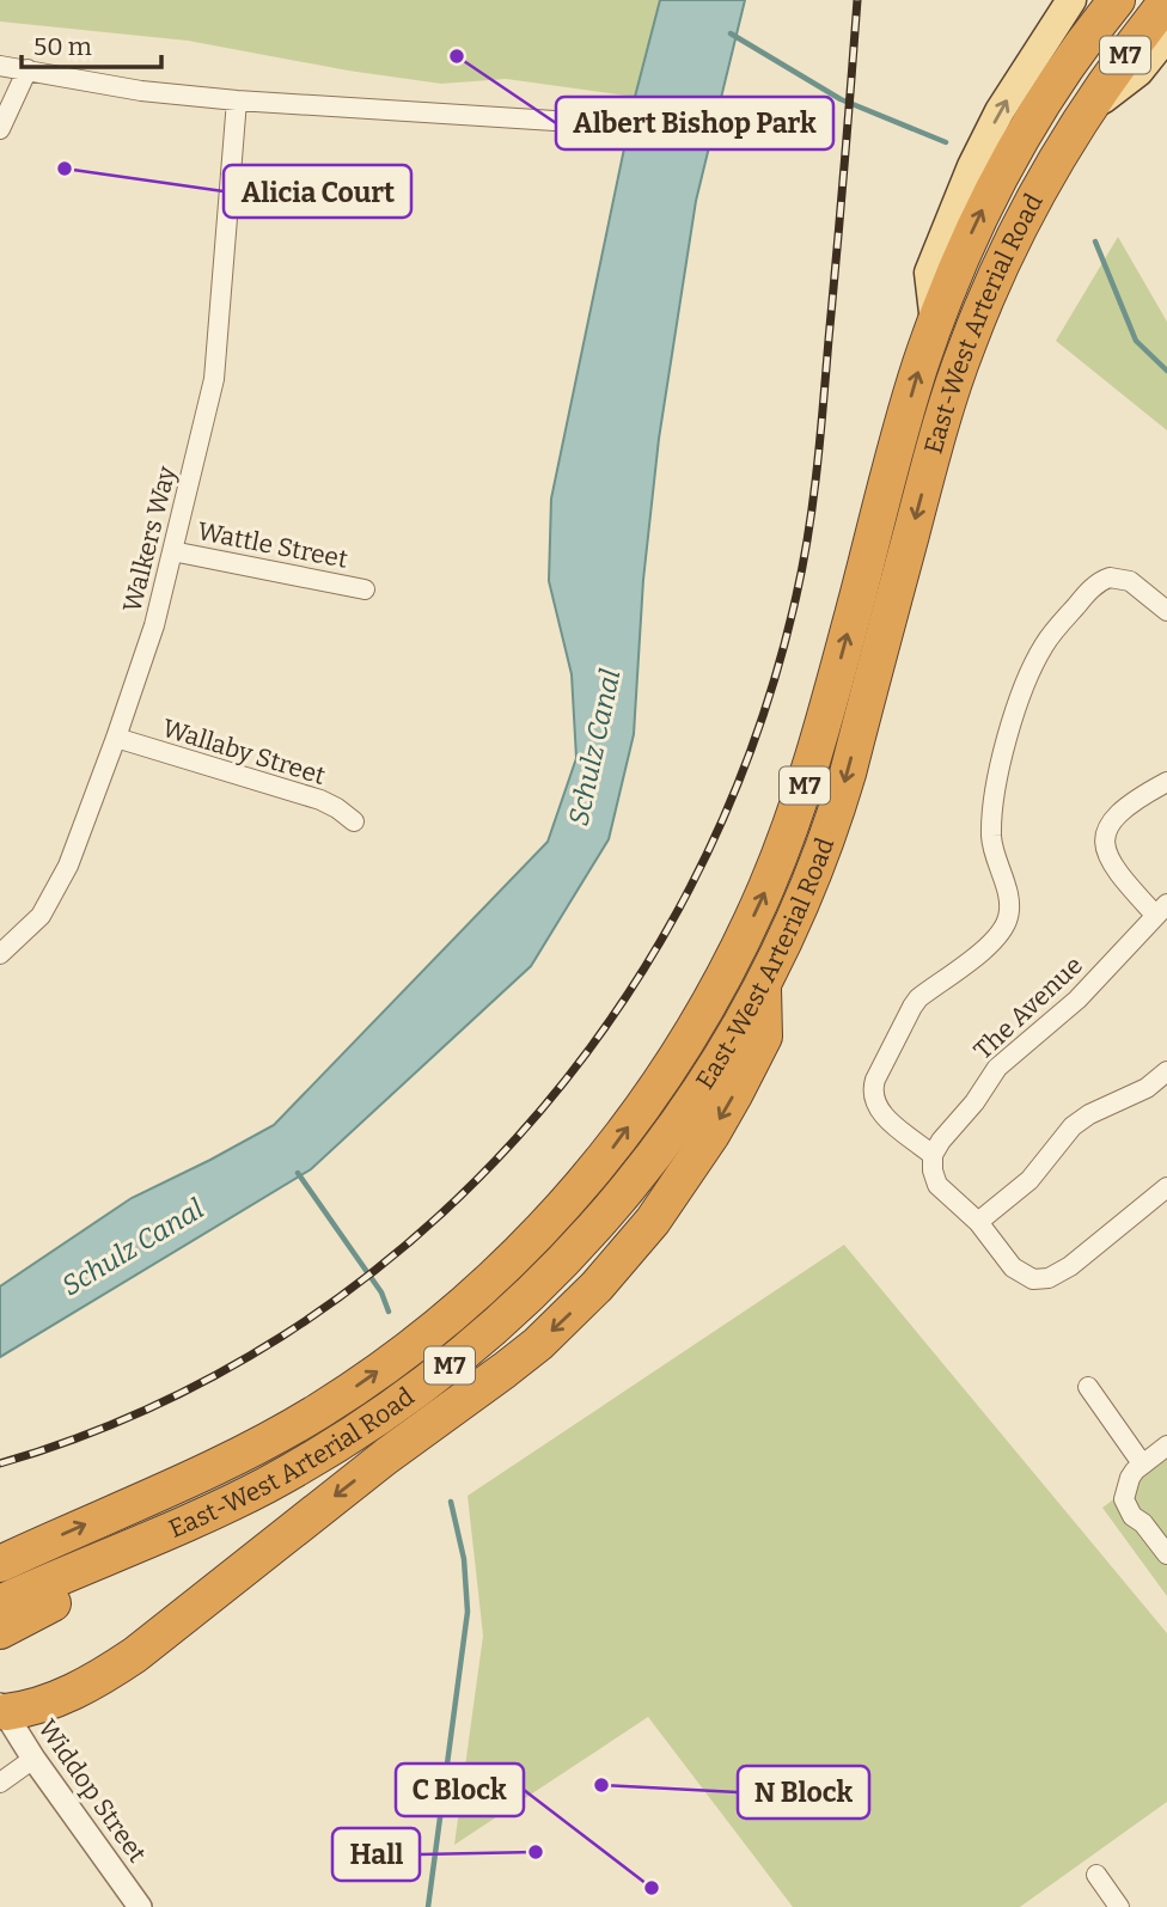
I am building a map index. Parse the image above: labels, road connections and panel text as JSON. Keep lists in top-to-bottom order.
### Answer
{
  "streets": {
    "highway": ["M7", "East-West Arterial Road"],
    "street": [
      "Walkers Way",
      "Wattle Street",
      "Wallaby Street",
      "The Avenue",
      "Widdop Street"
    ]
  },
  "crossings": [
    ["M7", "East-West Arterial Road"],
    ["Walkers Way", "Wattle Street"],
    ["Walkers Way", "Wallaby Street"]
  ],
  "water": ["Schulz Canal"],
  "places": [
    "Albert Bishop Park",
    "Alicia Court",
    "N Block",
    "Hall",
    "C Block"
  ],
  "scale_bar": "50 m"
}
